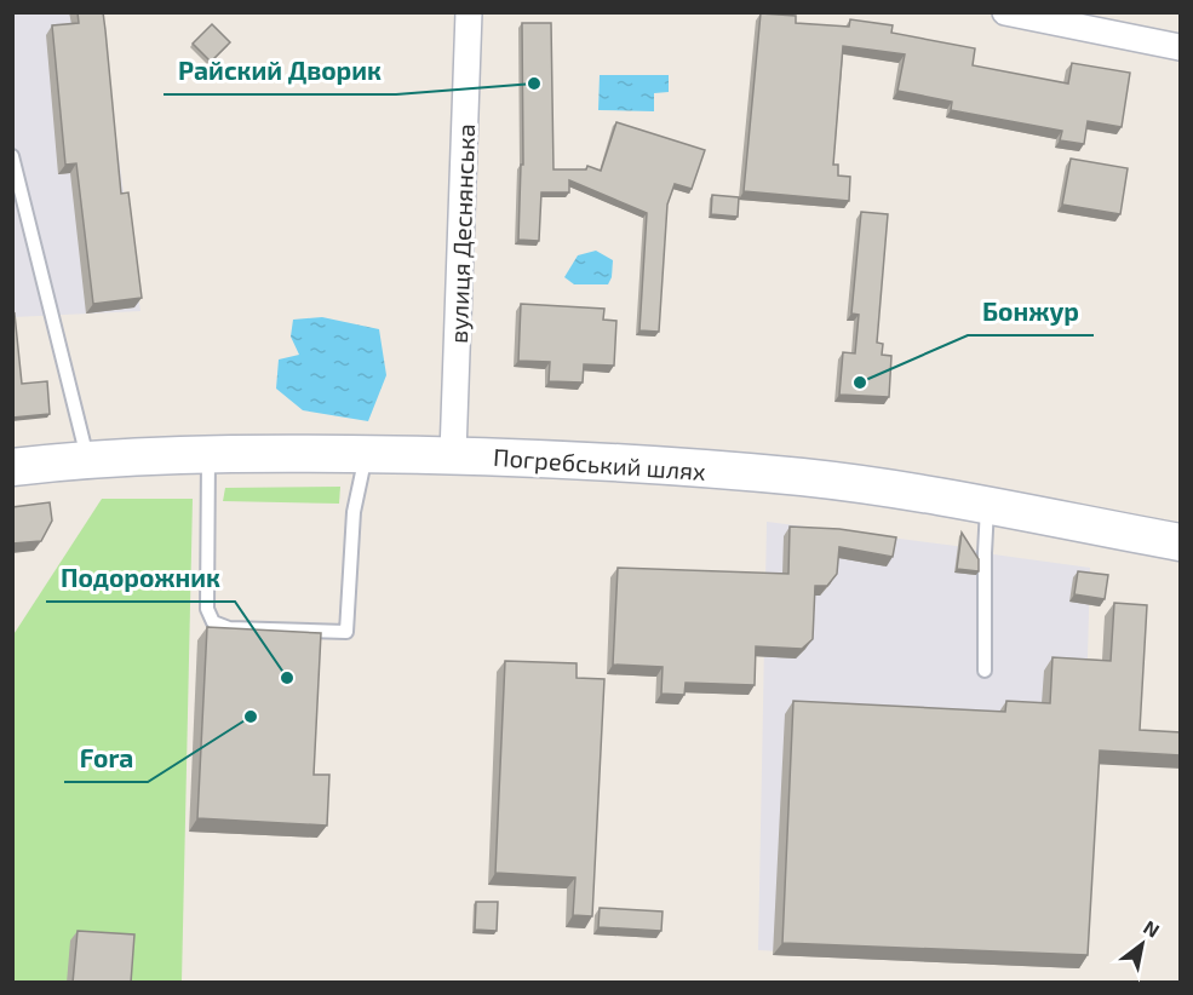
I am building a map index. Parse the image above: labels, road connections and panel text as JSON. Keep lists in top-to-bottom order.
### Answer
{
  "streets": {
    "main road": ["Погребський шлях"],
    "street": ["вулиця Деснянська"]
  },
  "crossings": [
    ["вулиця Деснянська", "Погребський шлях"]
  ],
  "places": [
    "Райский Дворик",
    "Бонжур",
    "Подорожник",
    "Fora"
  ],
  "north": "top right"
}
